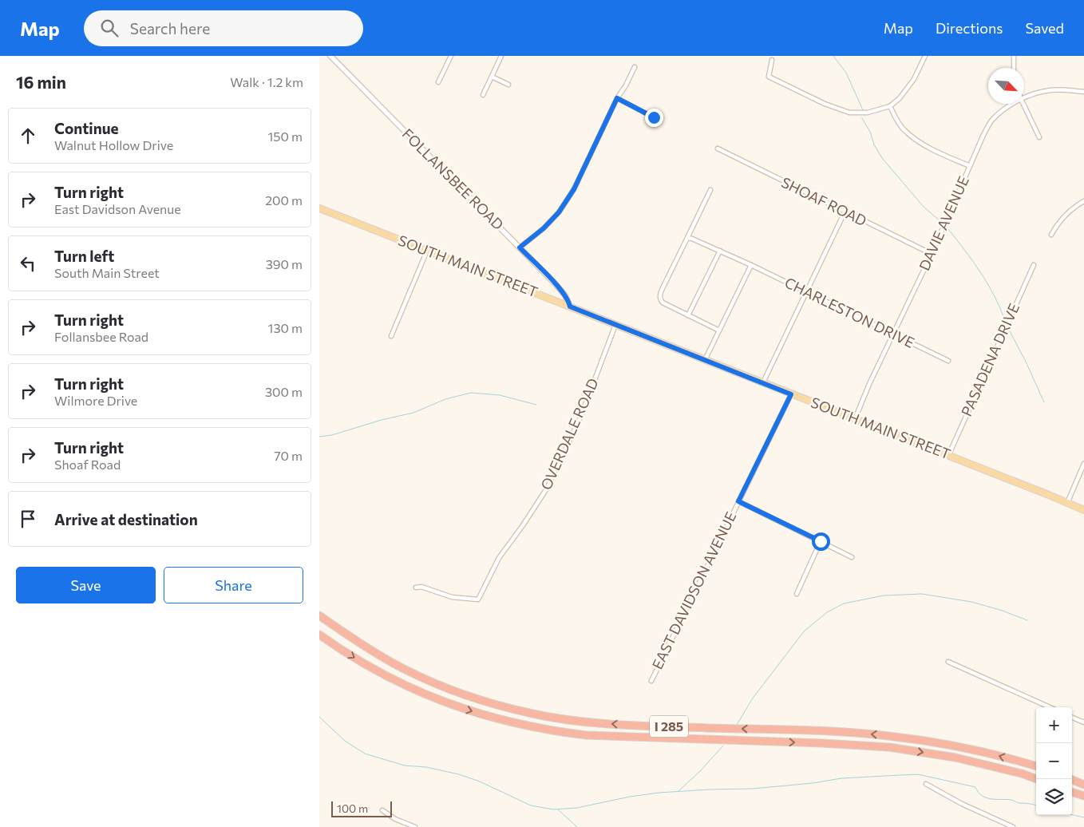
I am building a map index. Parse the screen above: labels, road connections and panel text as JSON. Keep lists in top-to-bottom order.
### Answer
{
  "streets": {
    "highway": ["I 285"],
    "main road": ["SOUTH MAIN STREET"],
    "street": [
      "FOLLANSBEE ROAD",
      "SHOAF ROAD",
      "DAVIE AVENUE",
      "CHARLESTON DRIVE",
      "PASADENA DRIVE",
      "OVERDALE ROAD",
      "EAST DAVIDSON AVENUE"
    ]
  },
  "crossings": [
    ["FOLLANSBEE ROAD", "SOUTH MAIN STREET"],
    ["SHOAF ROAD", "DAVIE AVENUE"],
    ["DAVIE AVENUE", "SOUTH MAIN STREET"],
    ["DAVIE AVENUE", "CHARLESTON DRIVE"],
    ["SOUTH MAIN STREET", "PASADENA DRIVE"],
    ["SOUTH MAIN STREET", "OVERDALE ROAD"],
    ["SOUTH MAIN STREET", "EAST DAVIDSON AVENUE"]
  ],
  "scale_bar": "100 m",
  "north": "bottom right",
  "page": {
    "header": "Map",
    "search": "Search here",
    "nav": ["Map", "Directions", "Saved"],
    "heading": ["16 min", "Walk · 1.2 km"],
    "list": [
      ["Continue", "Walnut Hollow Drive", "150 m"],
      ["Turn right", "East Davidson Avenue", "200 m"],
      ["Turn left", "South Main Street", "390 m"],
      ["Turn right", "Follansbee Road", "130 m"],
      ["Turn right", "Wilmore Drive", "300 m"],
      ["Turn right", "Shoaf Road", "70 m"],
      "Arrive at destination"
    ],
    "buttons": ["Save", "Share"],
    "map_buttons": ["+", "−"],
    "scale": "100 m"
  }
}
